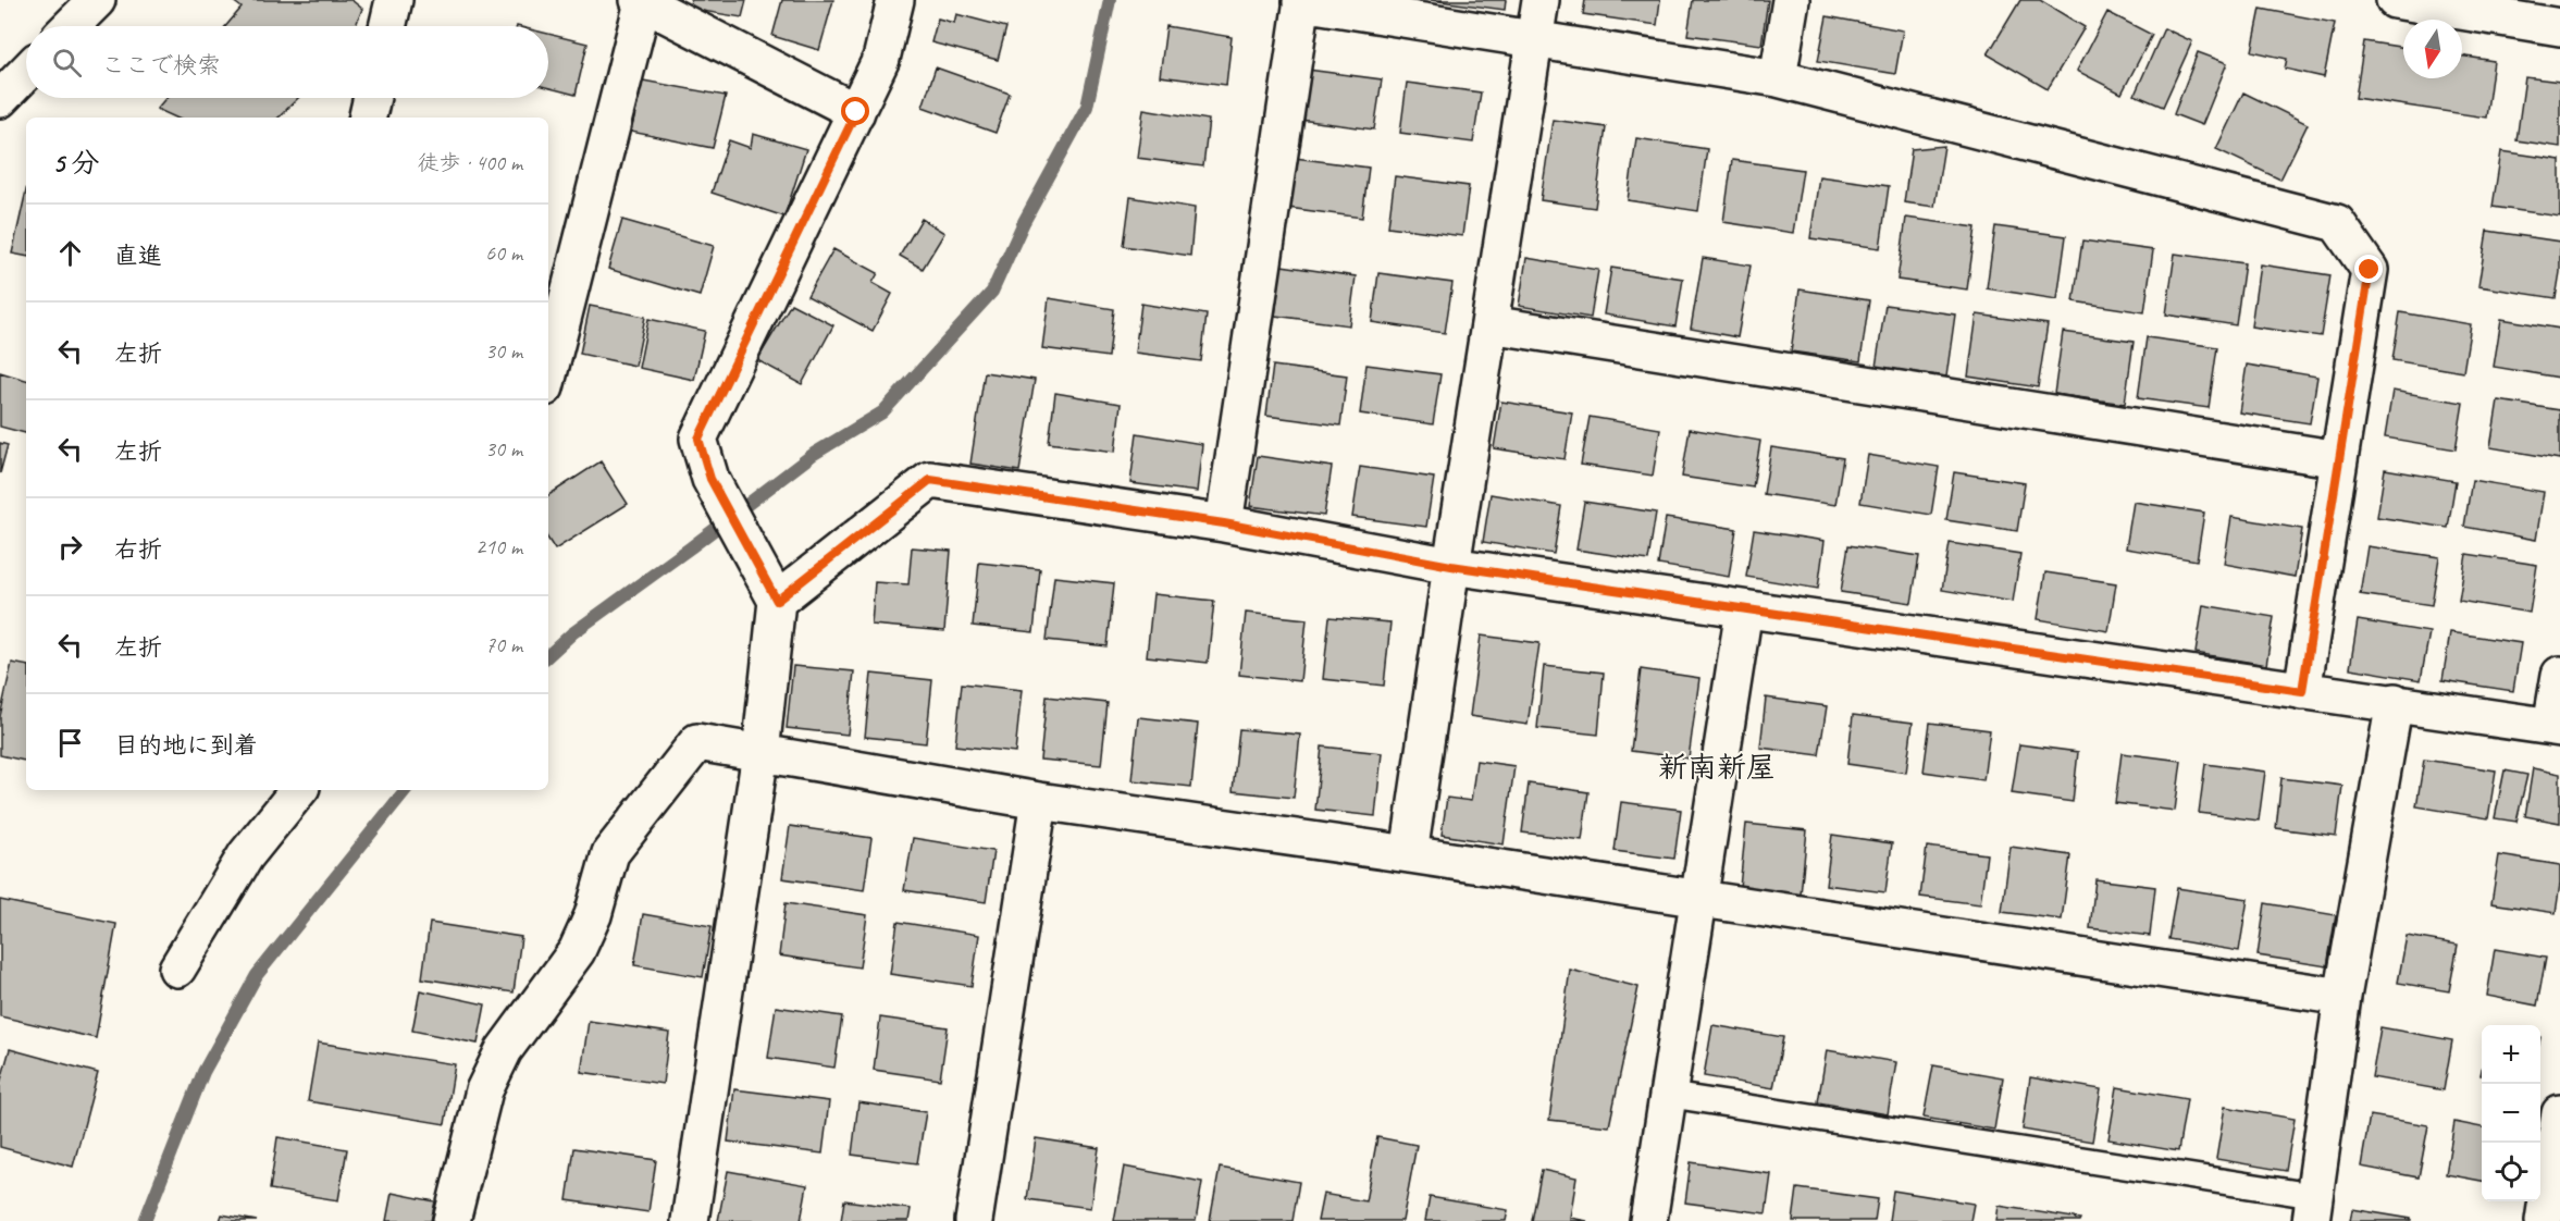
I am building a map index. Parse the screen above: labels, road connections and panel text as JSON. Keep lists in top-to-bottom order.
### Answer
{
  "districts": ["新南新屋"],
  "north": "bottom",
  "page": {
    "search": "ここで検索",
    "heading": ["5 分", "徒歩 · 400 m"],
    "list": [
      ["直進", "60 m"],
      ["左折", "30 m"],
      ["左折", "30 m"],
      ["右折", "210 m"],
      ["左折", "70 m"],
      "目的地に到着"
    ],
    "map_buttons": ["+", "−"]
  }
}
